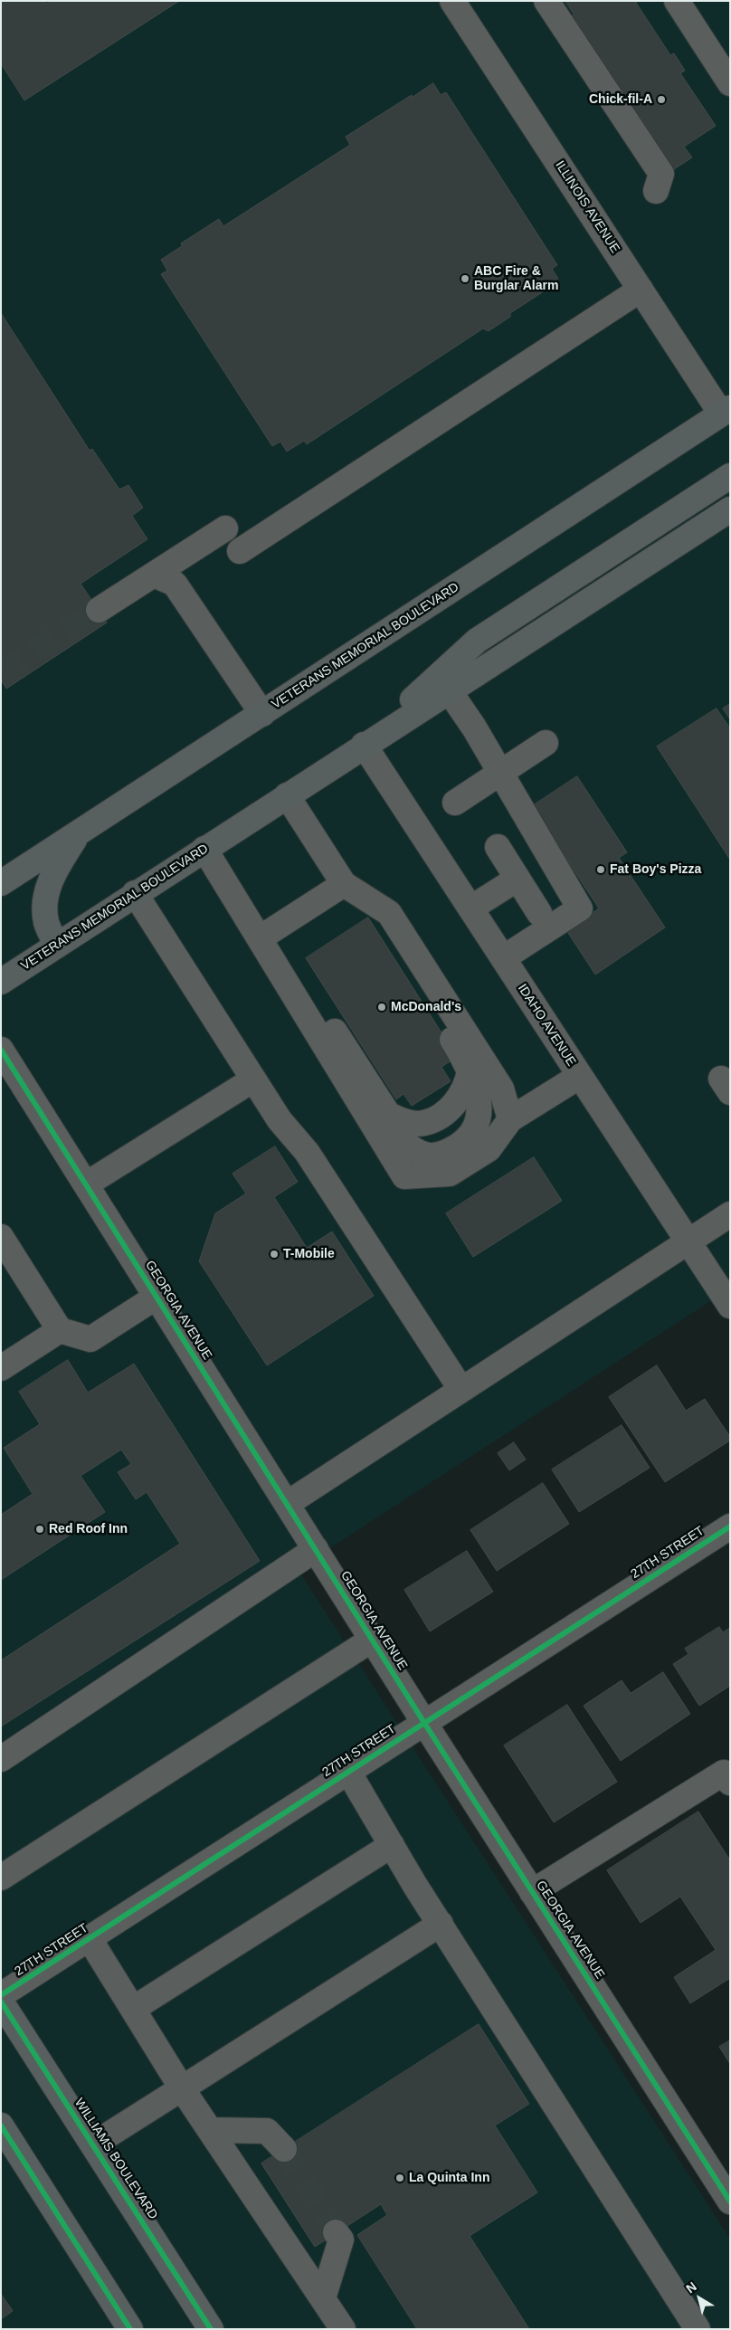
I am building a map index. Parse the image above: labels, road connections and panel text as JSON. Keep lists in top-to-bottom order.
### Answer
{
  "streets": {
    "main road": ["VETERANS MEMORIAL BOULEVARD", "WILLIAMS BOULEVARD"],
    "street": [
      "ILLINOIS AVENUE",
      "IDAHO AVENUE",
      "GEORGIA AVENUE",
      "27TH STREET"
    ]
  },
  "crossings": [
    ["ILLINOIS AVENUE", "VETERANS MEMORIAL BOULEVARD"],
    ["VETERANS MEMORIAL BOULEVARD", "IDAHO AVENUE"],
    ["GEORGIA AVENUE", "27TH STREET"]
  ],
  "places": [
    "Chick-fil-A",
    "ABC Fire & Burglar Alarm",
    "Fat Boy's Pizza",
    "McDonald's",
    "T-Mobile",
    "Red Roof Inn",
    "La Quinta Inn"
  ],
  "north": "top left"
}
